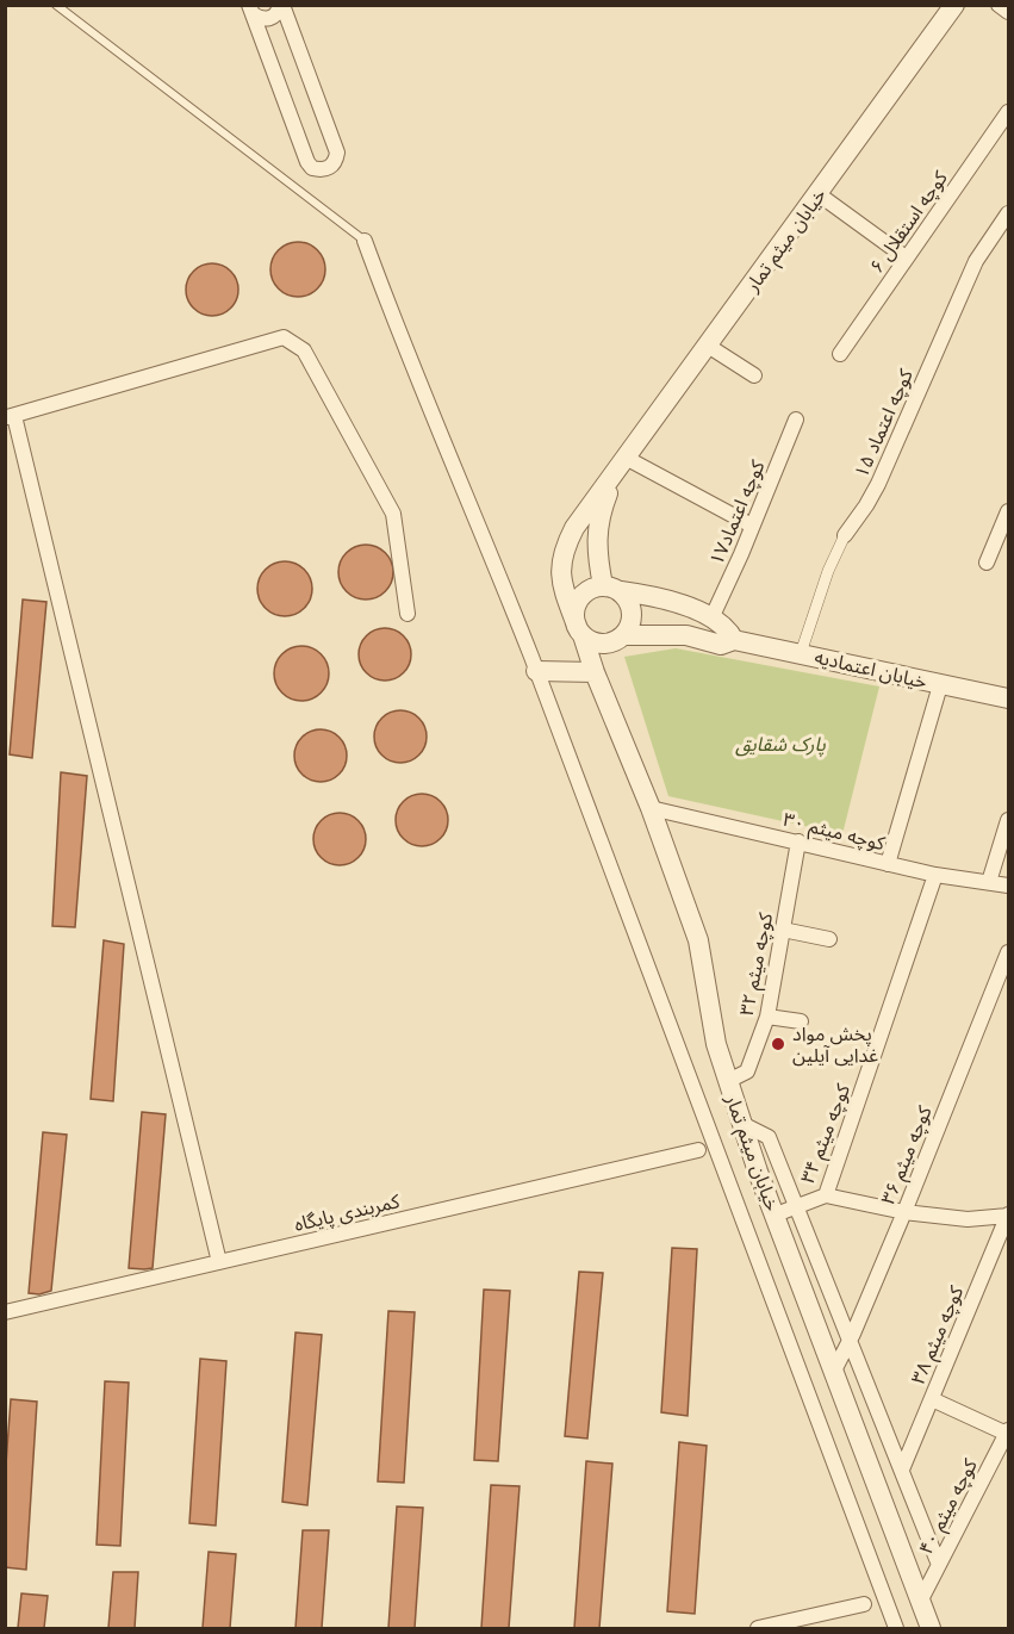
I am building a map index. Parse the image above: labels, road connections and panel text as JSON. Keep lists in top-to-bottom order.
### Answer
{
  "streets": {
    "street": [
      "کوچه استقلال ۶",
      "خیابان میثم تمار",
      "کوچه اعتماد ۱۵",
      "کوچه اعتماد۱۷",
      "خیابان اعتمادیه",
      "کوچه میثم ۳۰",
      "کوچه میثم ۳۲",
      "کوچه میثم ۳۴",
      "کوچه میثم ۳۶",
      "کمربندی پایگاه",
      "کوچه میثم ۳۸",
      "کوچه میثم ۴۰"
    ]
  },
  "crossings": [
    ["خیابان میثم تمار", "خیابان اعتمادیه"],
    ["خیابان میثم تمار", "کوچه میثم ۳۰"],
    ["خیابان میثم تمار", "کوچه میثم ۳۲"],
    ["خیابان میثم تمار", "کوچه میثم ۳۴"],
    ["خیابان میثم تمار", "کوچه میثم ۳۶"],
    ["خیابان میثم تمار", "کوچه میثم ۴۰"],
    ["کوچه اعتماد ۱۵", "خیابان اعتمادیه"],
    ["کوچه میثم ۳۰", "کوچه میثم ۳۲"],
    ["کوچه میثم ۳۰", "کوچه میثم ۳۴"]
  ],
  "parks": ["پارک شقایق"],
  "places": ["پخش مواد غدایی آیلین"]
}
